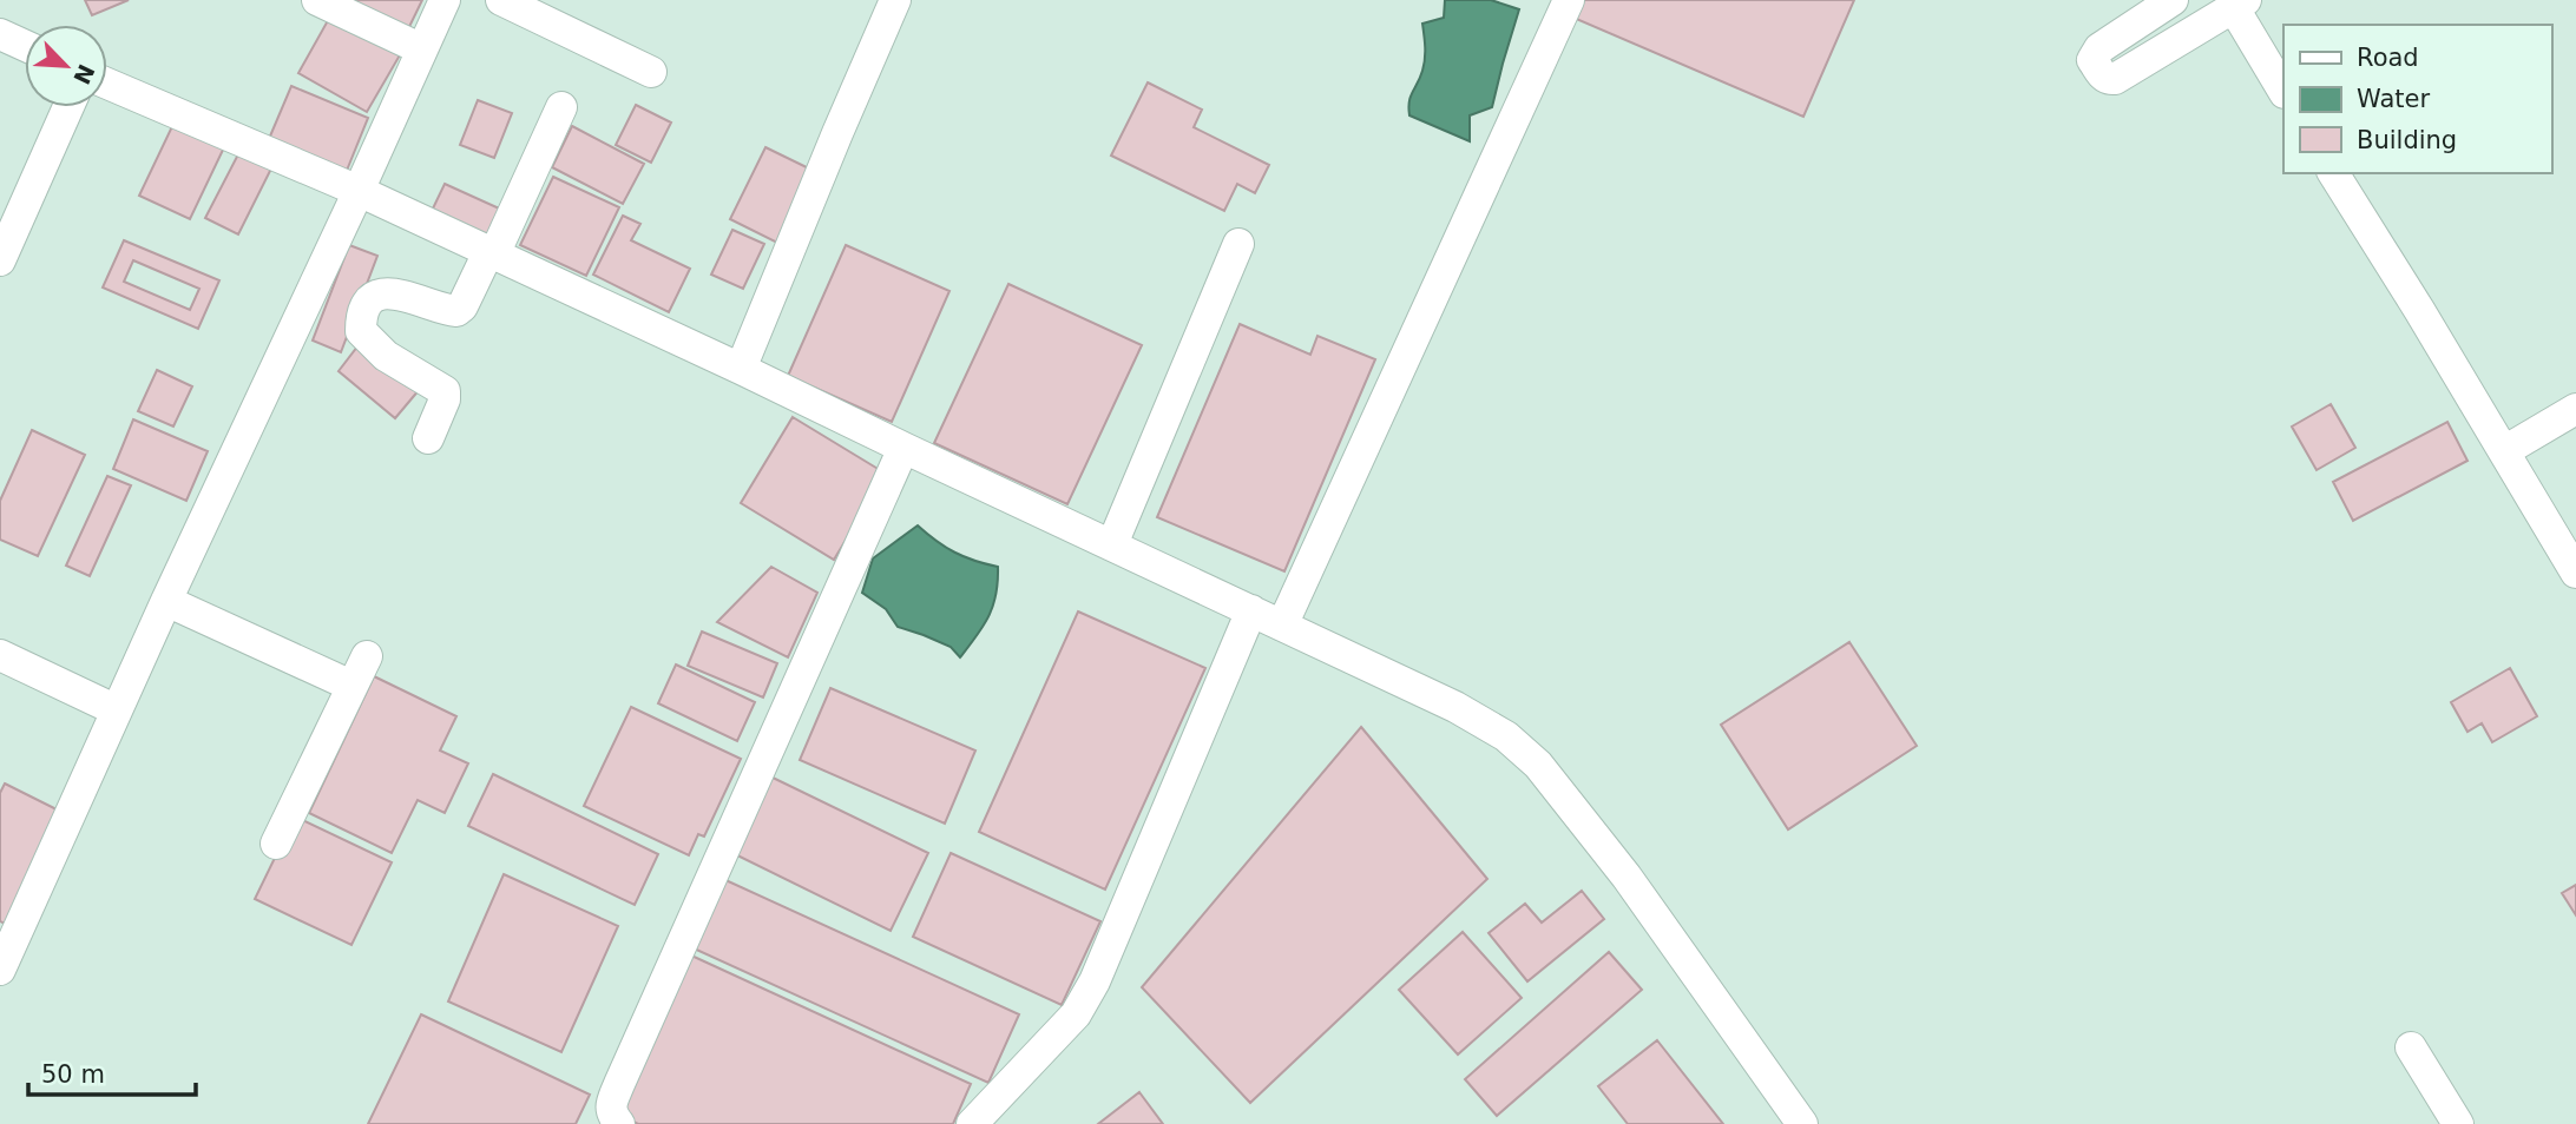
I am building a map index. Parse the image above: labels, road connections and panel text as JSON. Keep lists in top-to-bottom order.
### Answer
{
  "legend": ["Road", "Water", "Building"],
  "scale_bar": "50 m",
  "north": "bottom right"
}
